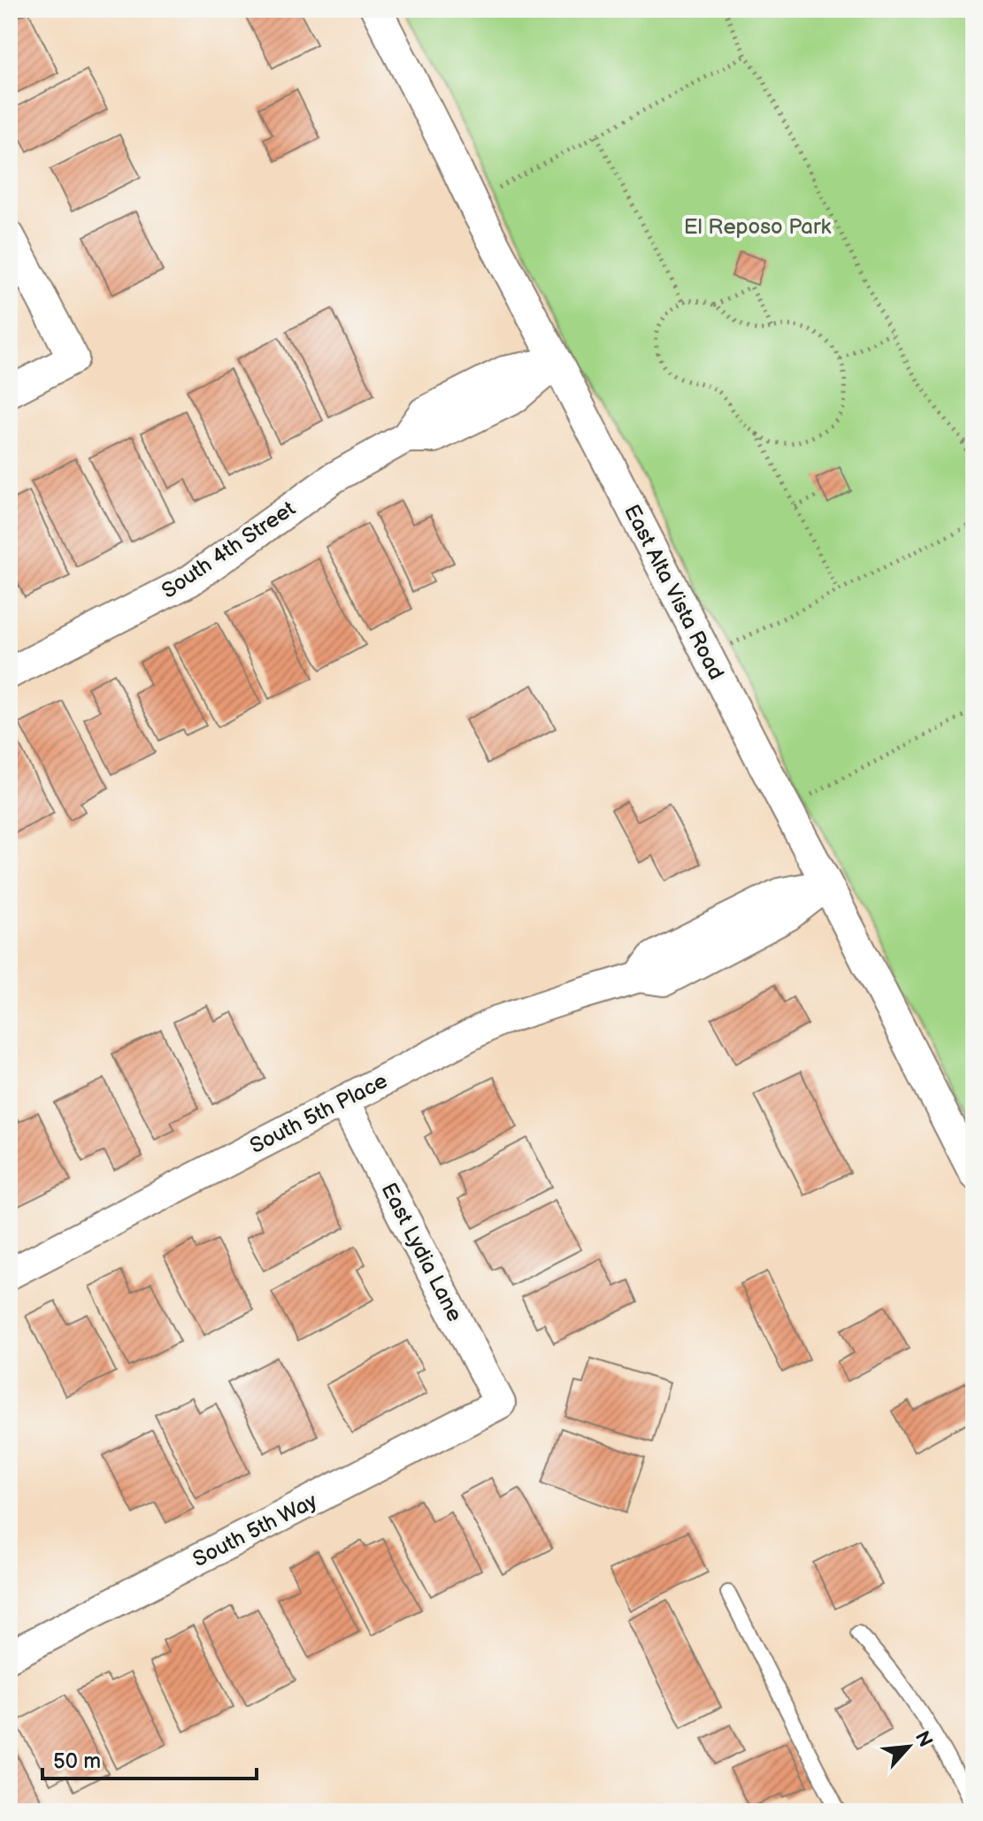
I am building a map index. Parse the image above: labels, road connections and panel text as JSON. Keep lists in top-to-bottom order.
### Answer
{
  "streets": {
    "street": [
      "South 4th Street",
      "East Alta Vista Road",
      "South 5th Place",
      "East Lydia Lane",
      "South 5th Way"
    ]
  },
  "crossings": [
    ["South 4th Street", "East Alta Vista Road"],
    ["East Alta Vista Road", "South 5th Place"],
    ["South 5th Place", "East Lydia Lane"],
    ["East Lydia Lane", "South 5th Way"]
  ],
  "parks": ["El Reposo Park"],
  "scale_bar": "50 m",
  "north": "top right"
}
